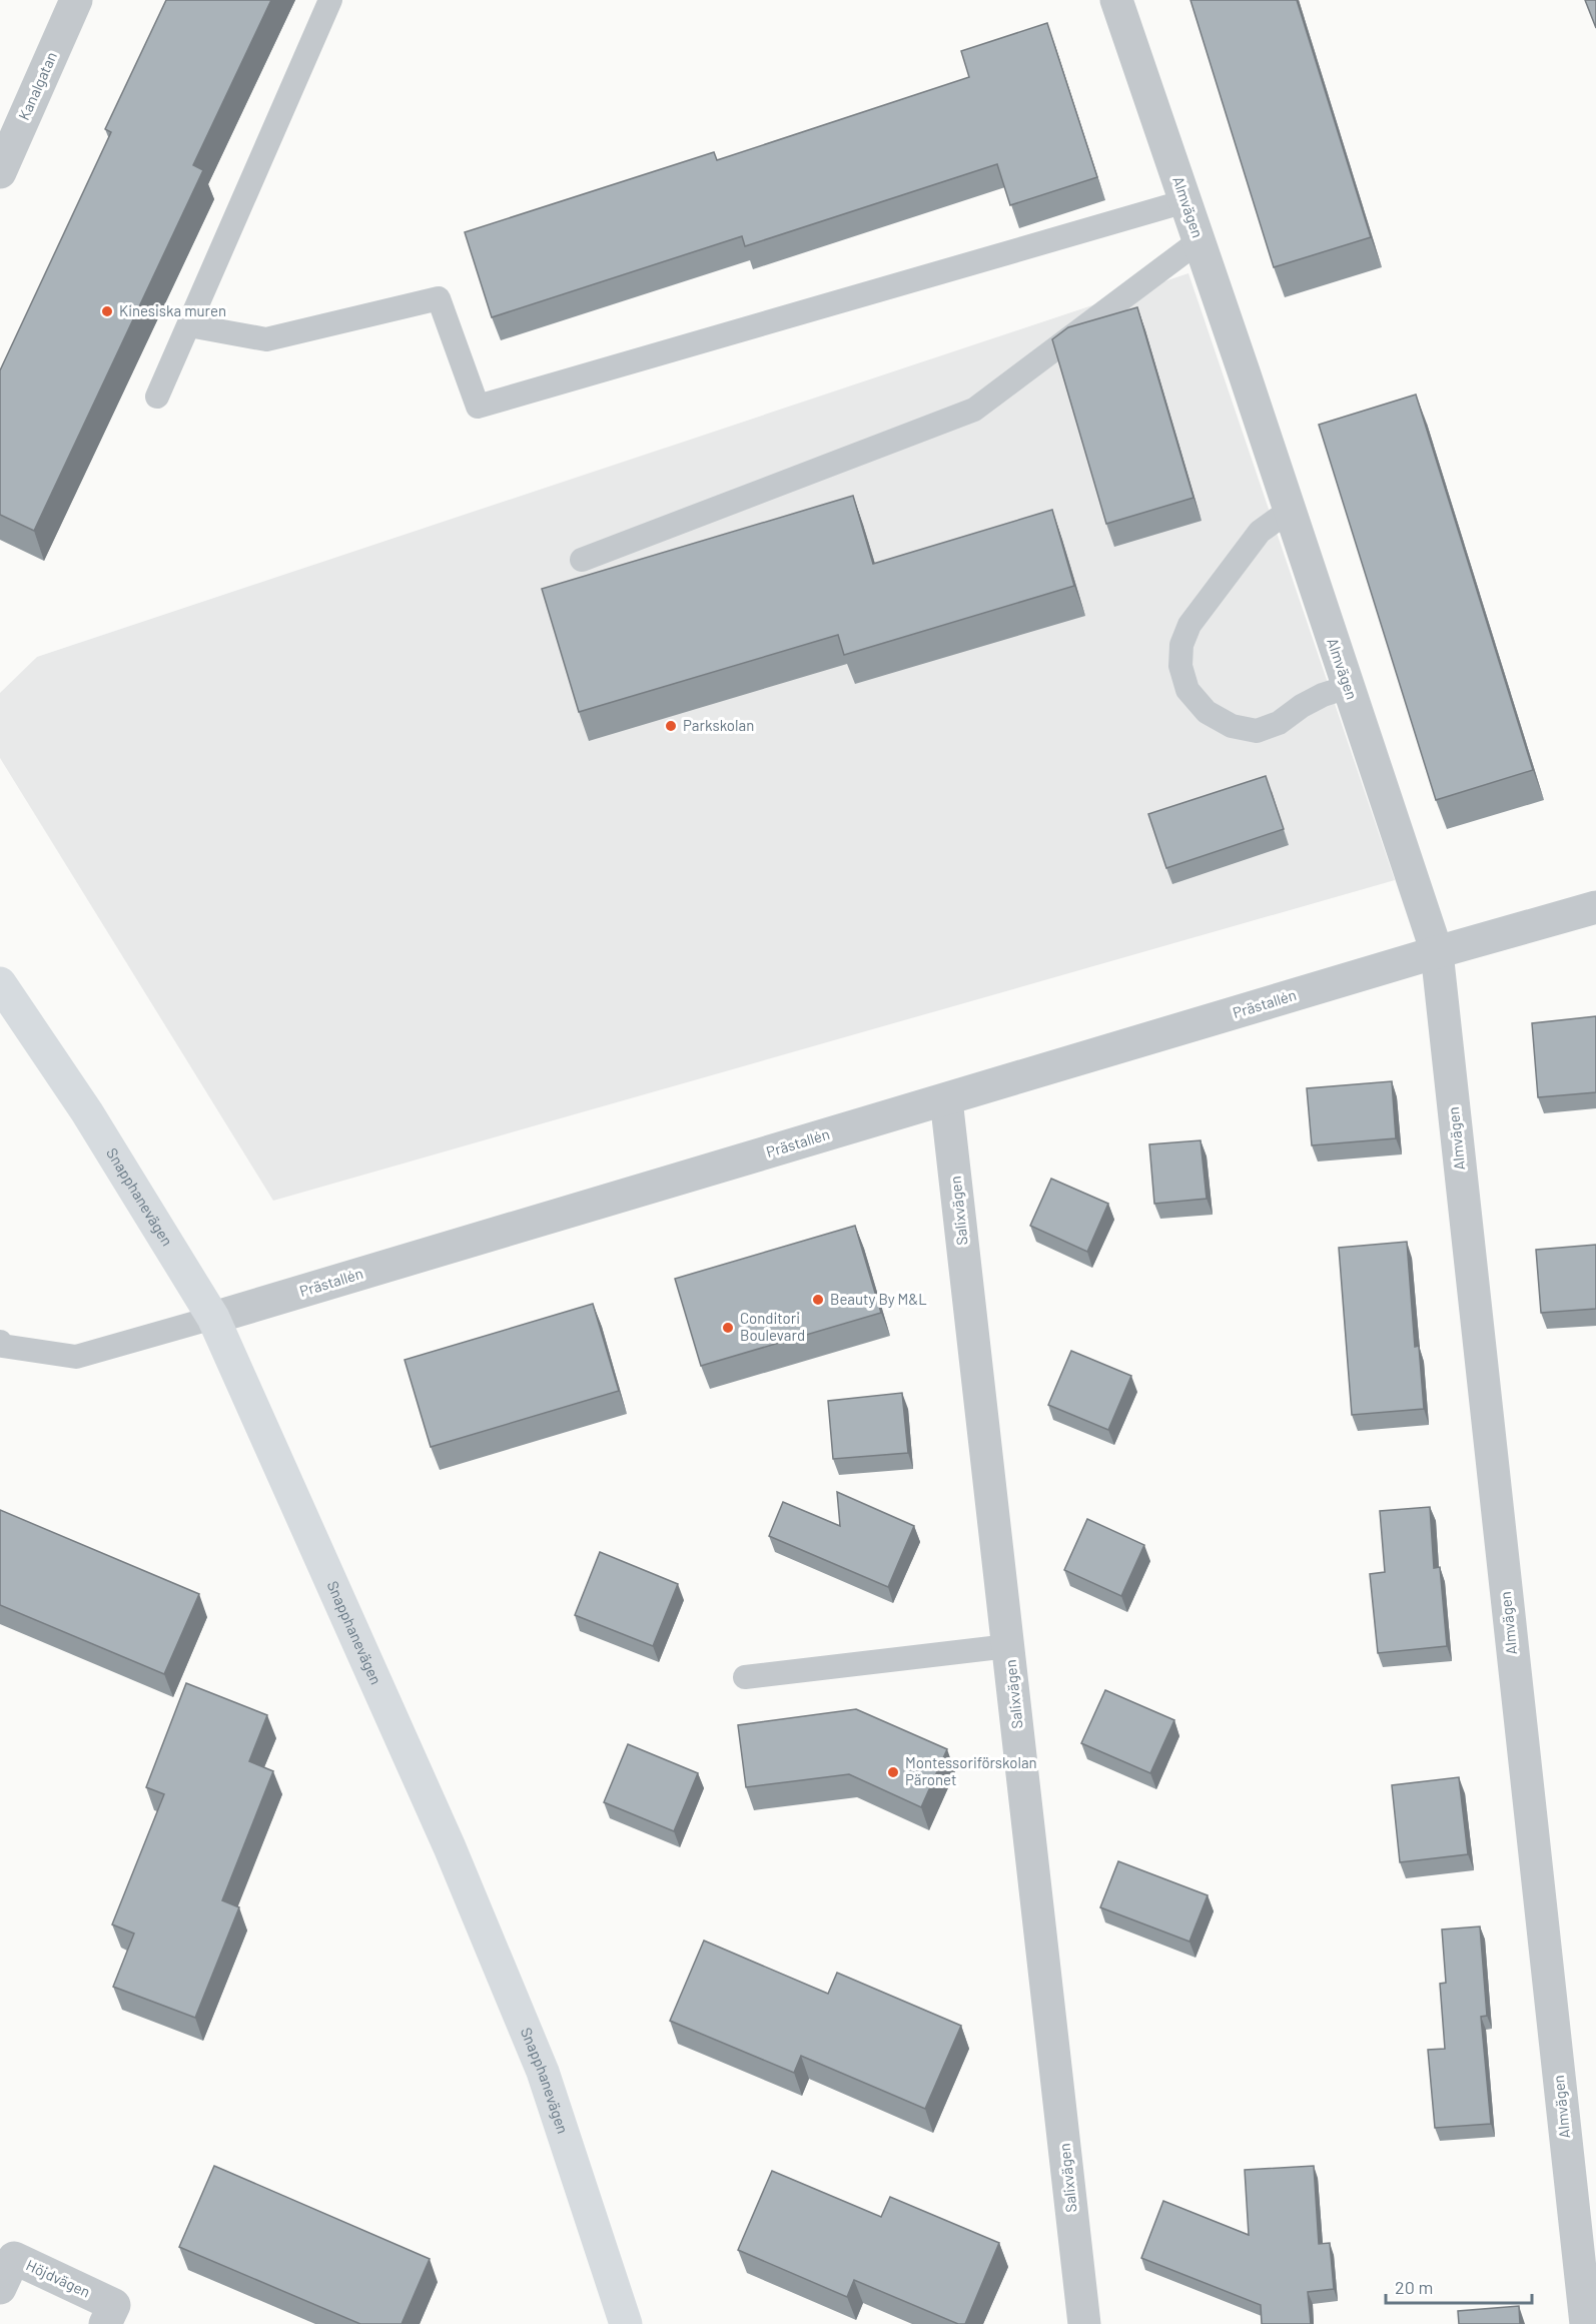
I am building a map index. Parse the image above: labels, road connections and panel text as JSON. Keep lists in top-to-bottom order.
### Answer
{
  "streets": {
    "main road": ["Snapphanevägen"],
    "street": [
      "Kanalgatan",
      "Almvägen",
      "Prästallén",
      "Salixvägen",
      "Höjdvägen"
    ]
  },
  "crossings": [
    ["Almvägen", "Prästallén"],
    ["Prästallén", "Snapphanevägen"],
    ["Prästallén", "Salixvägen"]
  ],
  "places": [
    "Kinesiska muren",
    "Parkskolan",
    "Beauty By M&L",
    "Conditori Boulevard",
    "Montessoriförskolan Päronet"
  ],
  "scale_bar": "20 m"
}
